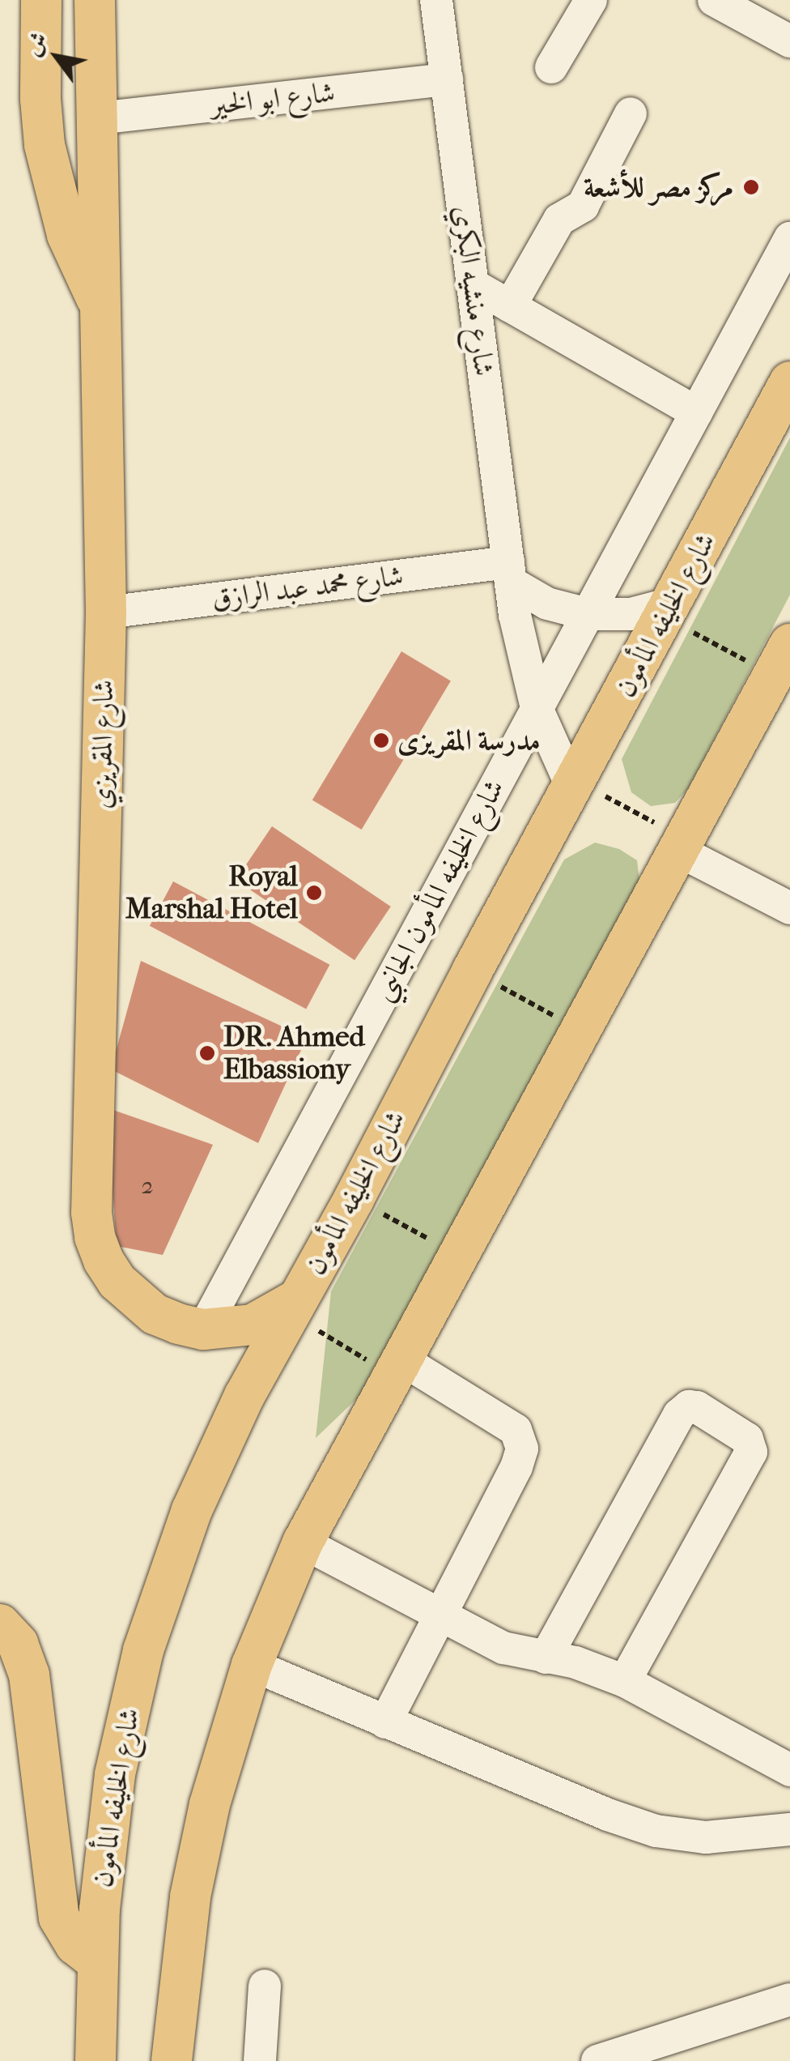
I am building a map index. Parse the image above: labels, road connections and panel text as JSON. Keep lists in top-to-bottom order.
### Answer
{
  "streets": {
    "main road": ["شارع الخليفه المأمون", "شارع المقريزي"],
    "street": [
      "شارع ابو الخير",
      "شارع منشيه البكري",
      "شارع محمد عبد الرازق",
      "شارع الخليفه المأمون الجانبي"
    ]
  },
  "crossings": [
    ["شارع ابو الخير", "شارع منشيه البكري"],
    ["شارع ابو الخير", "شارع المقريزي"],
    ["شارع منشيه البكري", "شارع محمد عبد الرازق"],
    ["شارع منشيه البكري", "شارع الخليفه المأمون"],
    ["شارع منشيه البكري", "شارع الخليفه المأمون الجانبي"],
    ["شارع محمد عبد الرازق", "شارع المقريزي"],
    ["شارع الخليفه المأمون", "شارع المقريزي"],
    ["شارع المقريزي", "شارع الخليفه المأمون الجانبي"]
  ],
  "places": [
    "مركز مصر للأشعة",
    "مدرسة المقريزى",
    "Royal Marshal Hotel",
    "DR. Ahmed Elbassiony"
  ],
  "house_numbers": ["2"],
  "north": "top left"
}
